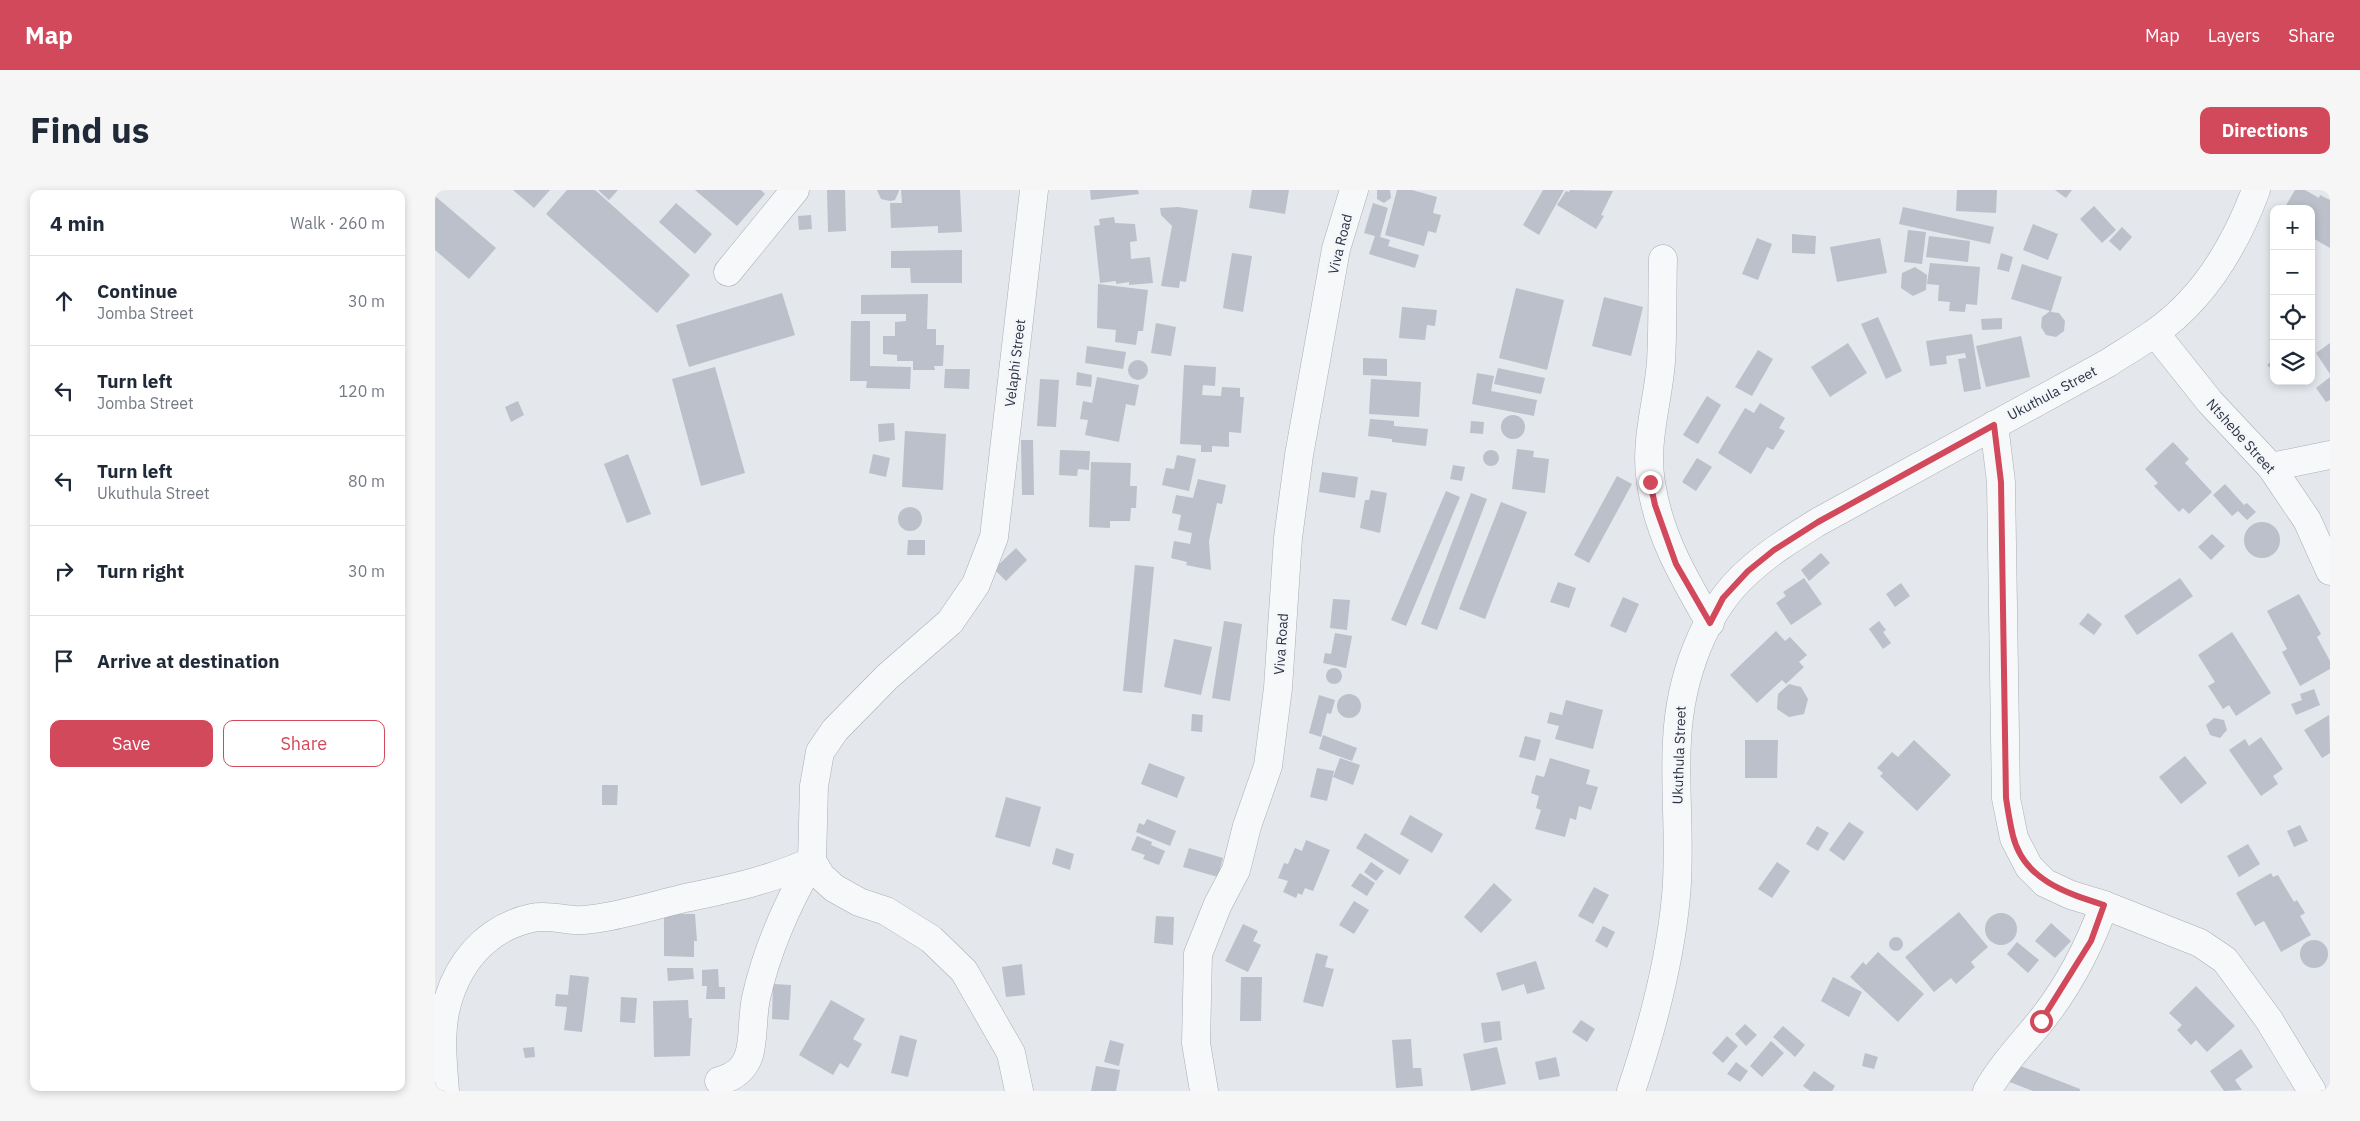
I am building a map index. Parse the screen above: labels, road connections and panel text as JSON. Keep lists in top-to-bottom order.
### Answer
{
  "streets": {
    "street": [
      "Viva Road",
      "Velaphi Street",
      "Ukuthula Street",
      "Ntshebe Street"
    ]
  },
  "crossings": [
    ["Ukuthula Street", "Ntshebe Street"]
  ],
  "page": {
    "header": "Map",
    "nav": ["Map", "Layers", "Share"],
    "title": "Find us",
    "buttons": [
      "Directions",
      ["Save", "Share"]
    ],
    "heading": ["4 min", "Walk · 260 m"],
    "map_buttons": ["+", "−"],
    "list": [
      ["Continue", "Jomba Street", "30 m"],
      ["Turn left", "Jomba Street", "120 m"],
      ["Turn left", "Ukuthula Street", "80 m"],
      ["Turn right", "30 m"],
      "Arrive at destination"
    ]
  }
}
